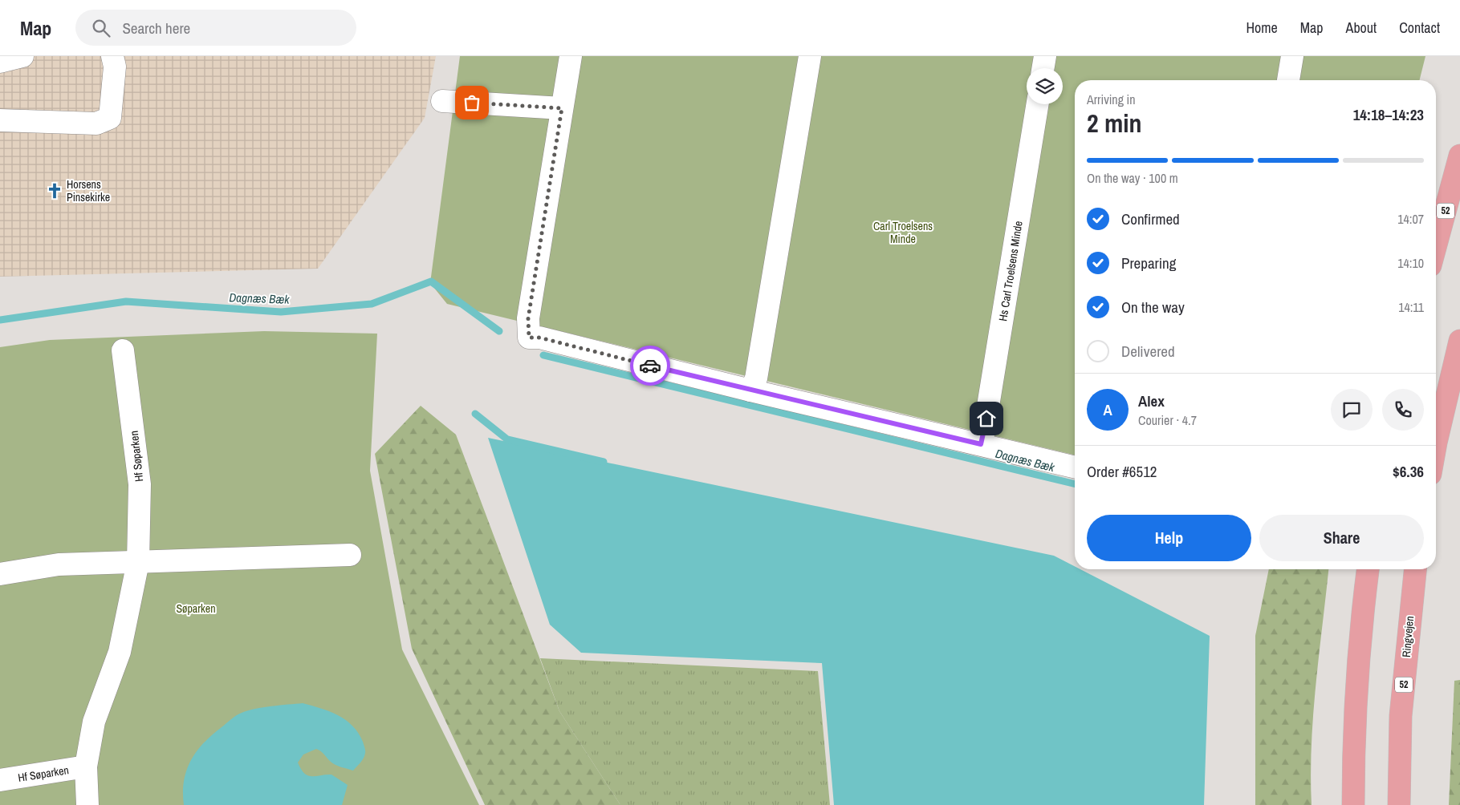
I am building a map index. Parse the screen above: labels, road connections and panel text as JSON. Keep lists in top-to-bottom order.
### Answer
{
  "streets": {
    "main road": ["52", "Ringvejen"],
    "lane": ["Hs Carl Troelsens Minde", "Hf Søparken"]
  },
  "water": ["Dagnæs Bæk"],
  "parks": ["Carl Troelsens Minde", "Søparken"],
  "places": {
    "church": ["Horsens Pinsekirke"]
  },
  "page": {
    "header": "Map",
    "search": "Search here",
    "nav": [
      "Home",
      "Map",
      "About",
      "Contact"
    ],
    "heading": ["2 min", "Arriving in", "14:18–14:23"],
    "panel": [
      "Alex",
      "Courier · 4.7",
      "Order #6512",
      "$6.36"
    ],
    "bar": "On the way · 100 m",
    "list": [
      ["Confirmed", "14:07"],
      ["Preparing", "14:10"],
      ["On the way", "14:11"],
      "Delivered"
    ],
    "round": "A",
    "buttons": ["Help", "Share"]
  }
}
